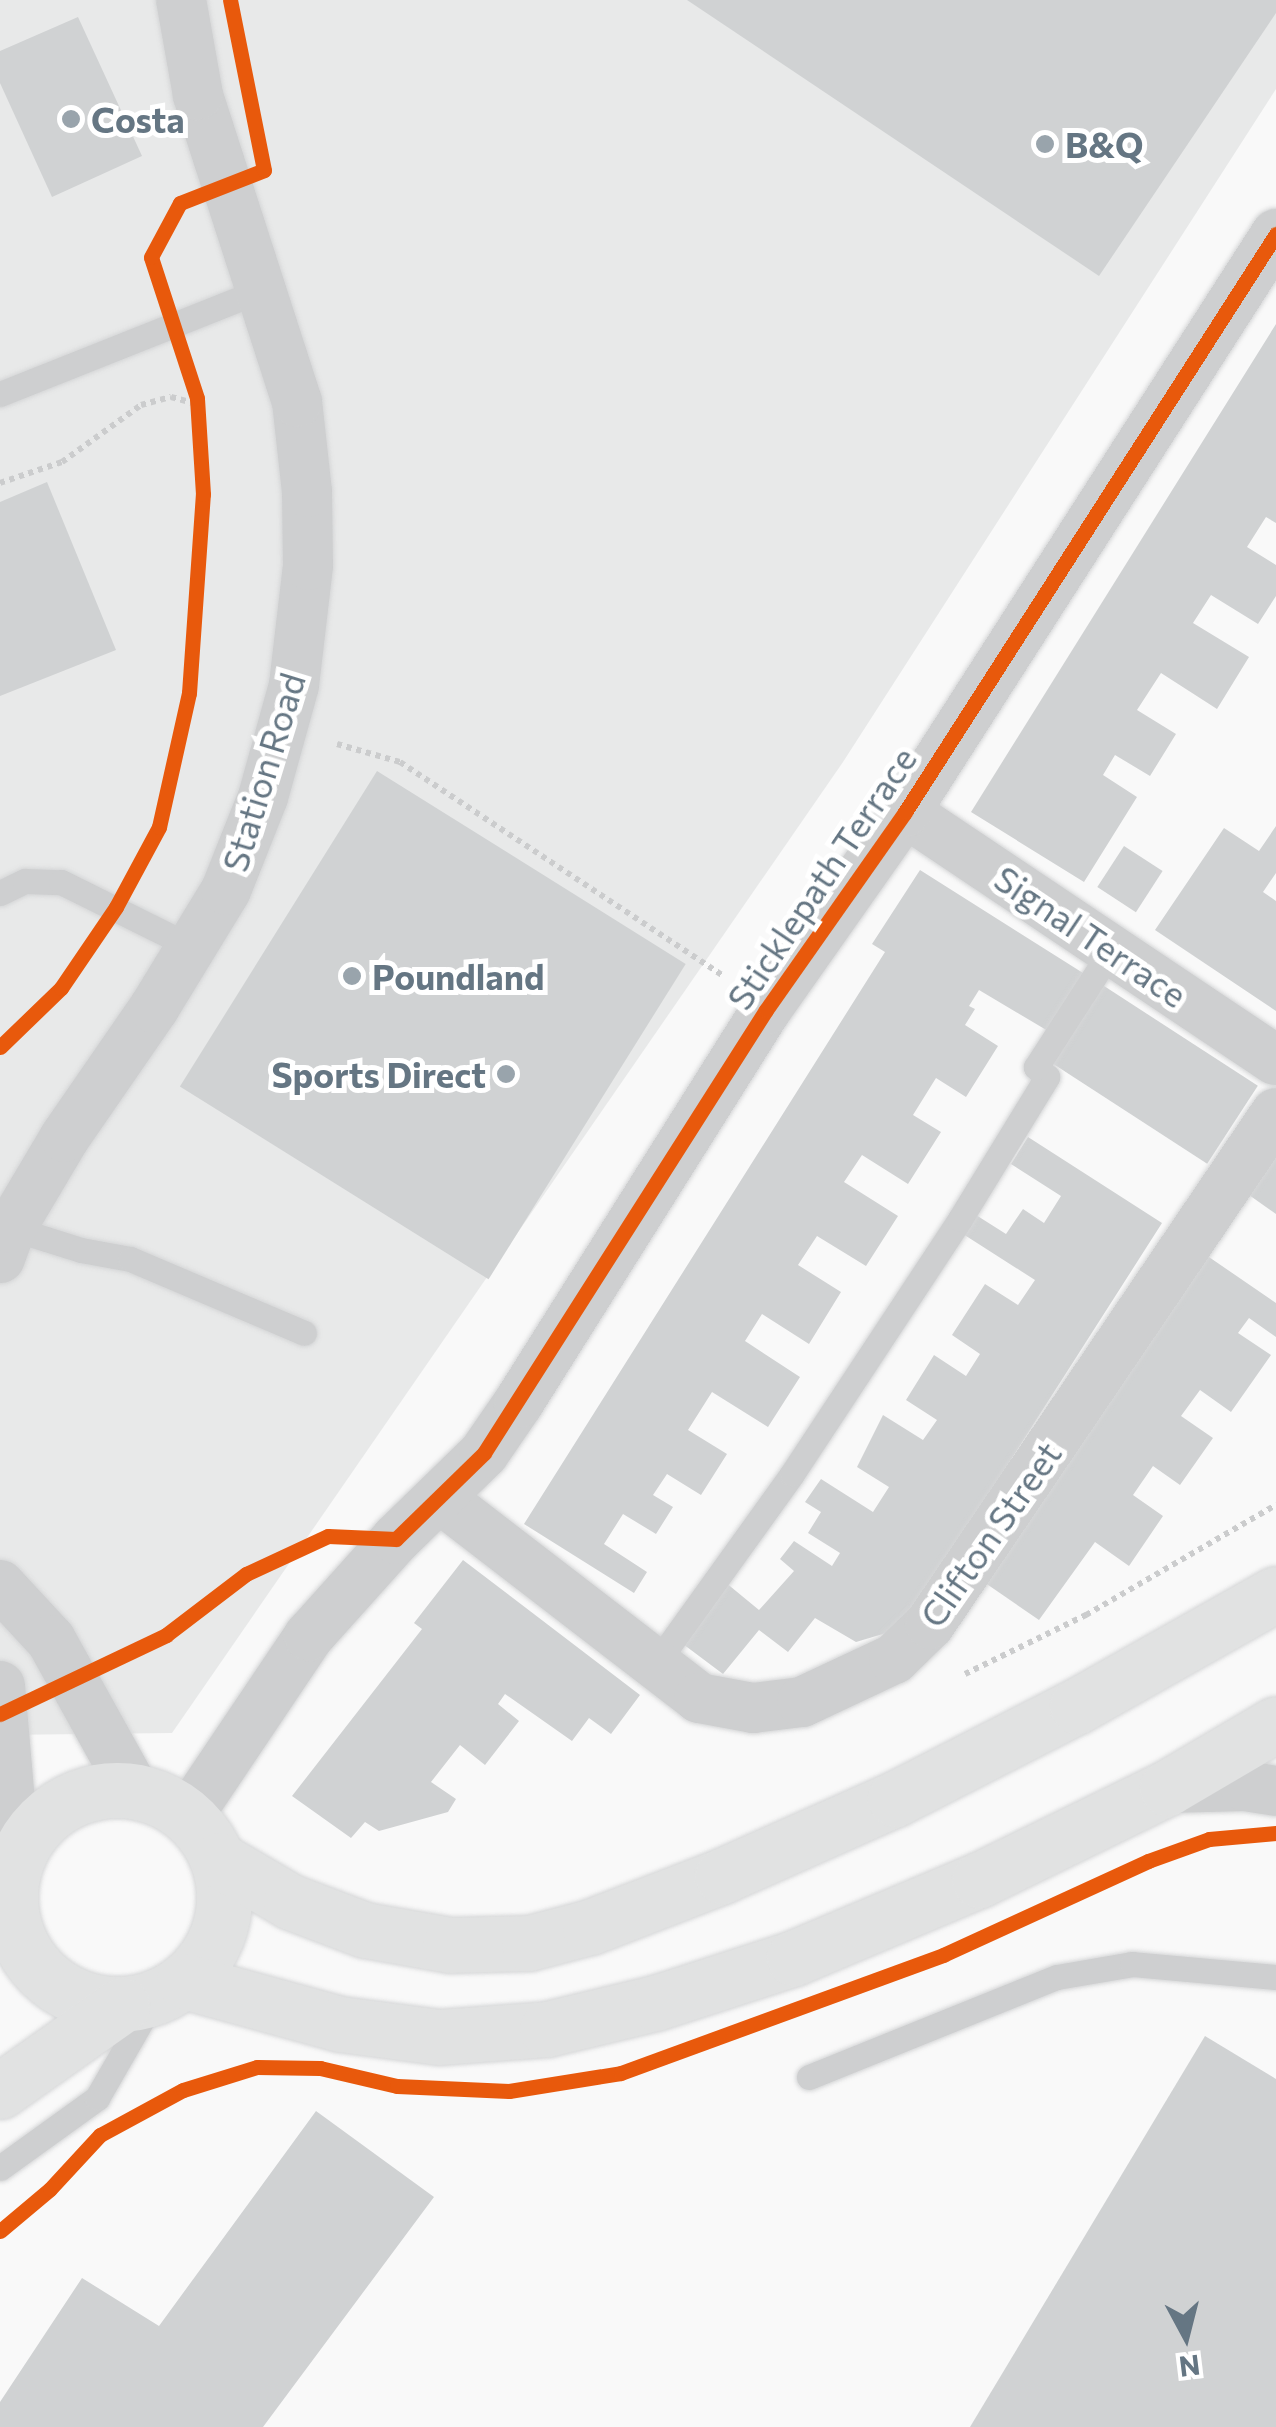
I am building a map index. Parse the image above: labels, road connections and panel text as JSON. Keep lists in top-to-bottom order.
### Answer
{
  "streets": {
    "street": [
      "Station Road",
      "Sticklepath Terrace",
      "Signal Terrace",
      "Clifton Street"
    ]
  },
  "crossings": [
    ["Sticklepath Terrace", "Signal Terrace"],
    ["Sticklepath Terrace", "Clifton Street"]
  ],
  "places": [
    "Costa",
    "B&Q",
    "Poundland",
    "Sports Direct"
  ],
  "north": "bottom"
}
